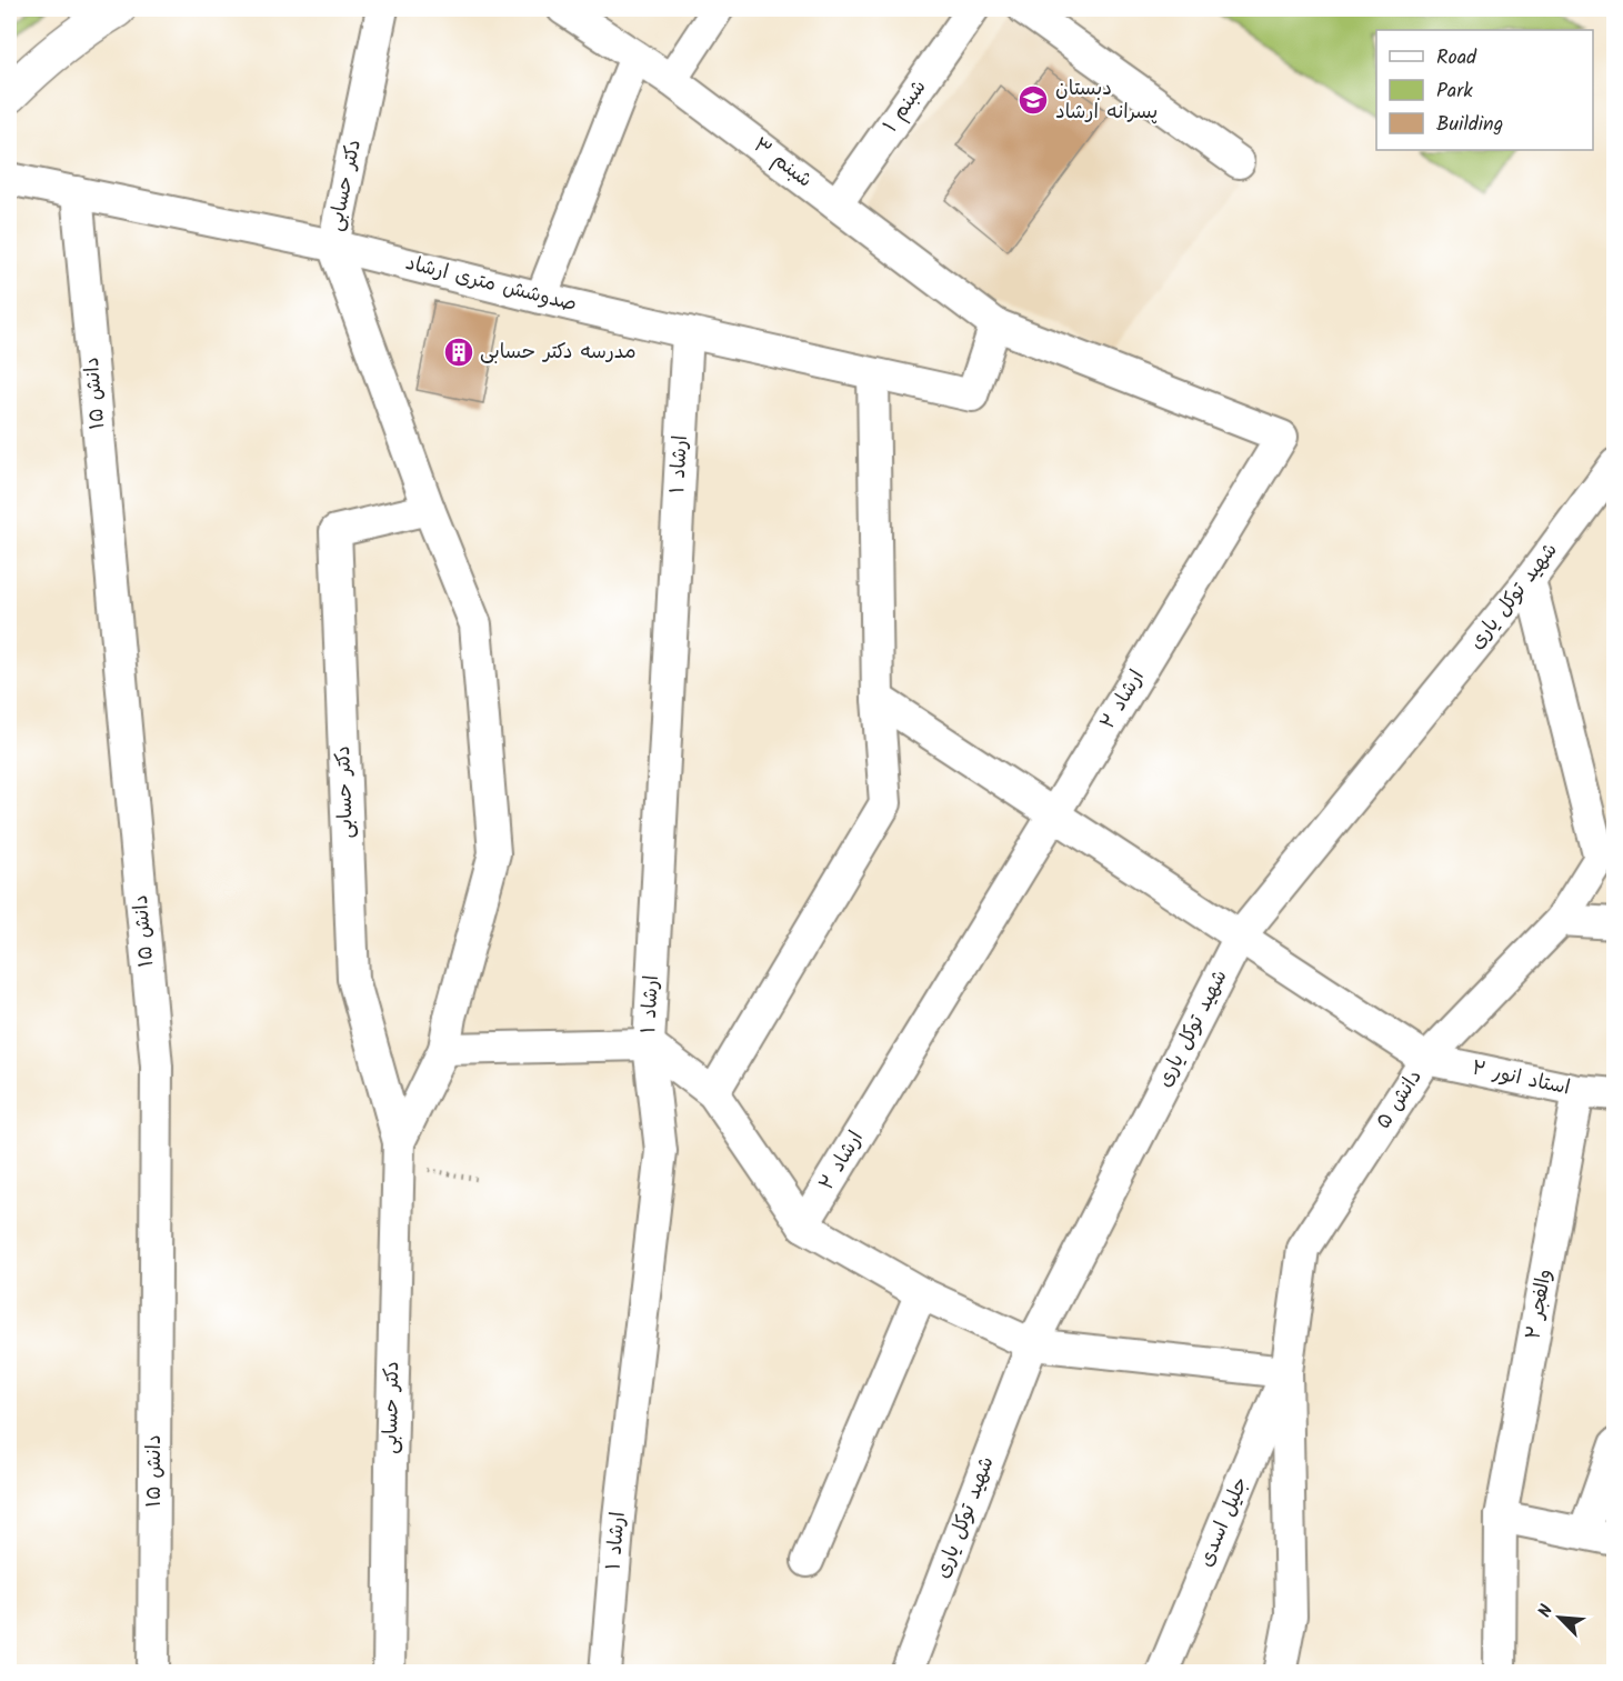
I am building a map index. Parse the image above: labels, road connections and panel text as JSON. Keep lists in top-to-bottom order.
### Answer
{
  "streets": {
    "street": [
      "شبنم ۱",
      "شبنم ۳",
      "دکتر حسابی",
      "صدوشش متری ارشاد",
      "دانش ۱۵",
      "ارشاد ۱",
      "شهید توکل یاری",
      "ارشاد ۲",
      "استاد انور ۲",
      "دانش ۵",
      "والفجر ۲",
      "جلیل اسدی"
    ]
  },
  "crossings": [
    ["شبنم ۱", "شبنم ۳"],
    ["شبنم ۳", "صدوشش متری ارشاد"],
    ["شبنم ۳", "ارشاد ۲"],
    ["دکتر حسابی", "صدوشش متری ارشاد"],
    ["صدوشش متری ارشاد", "دانش ۱۵"],
    ["صدوشش متری ارشاد", "ارشاد ۱"],
    ["صدوشش متری ارشاد", "ارشاد ۲"],
    ["شهید توکل یاری", "دانش ۵"],
    ["استاد انور ۲", "دانش ۵"],
    ["استاد انور ۲", "والفجر ۲"],
    ["دانش ۵", "جلیل اسدی"]
  ],
  "places": {
    "school or university": ["دبستان پسرانه ارشاد"],
    "building": ["مدرسه دکتر حسابی"]
  },
  "legend": ["Road", "Park", "Building"],
  "north": "top left"
}
